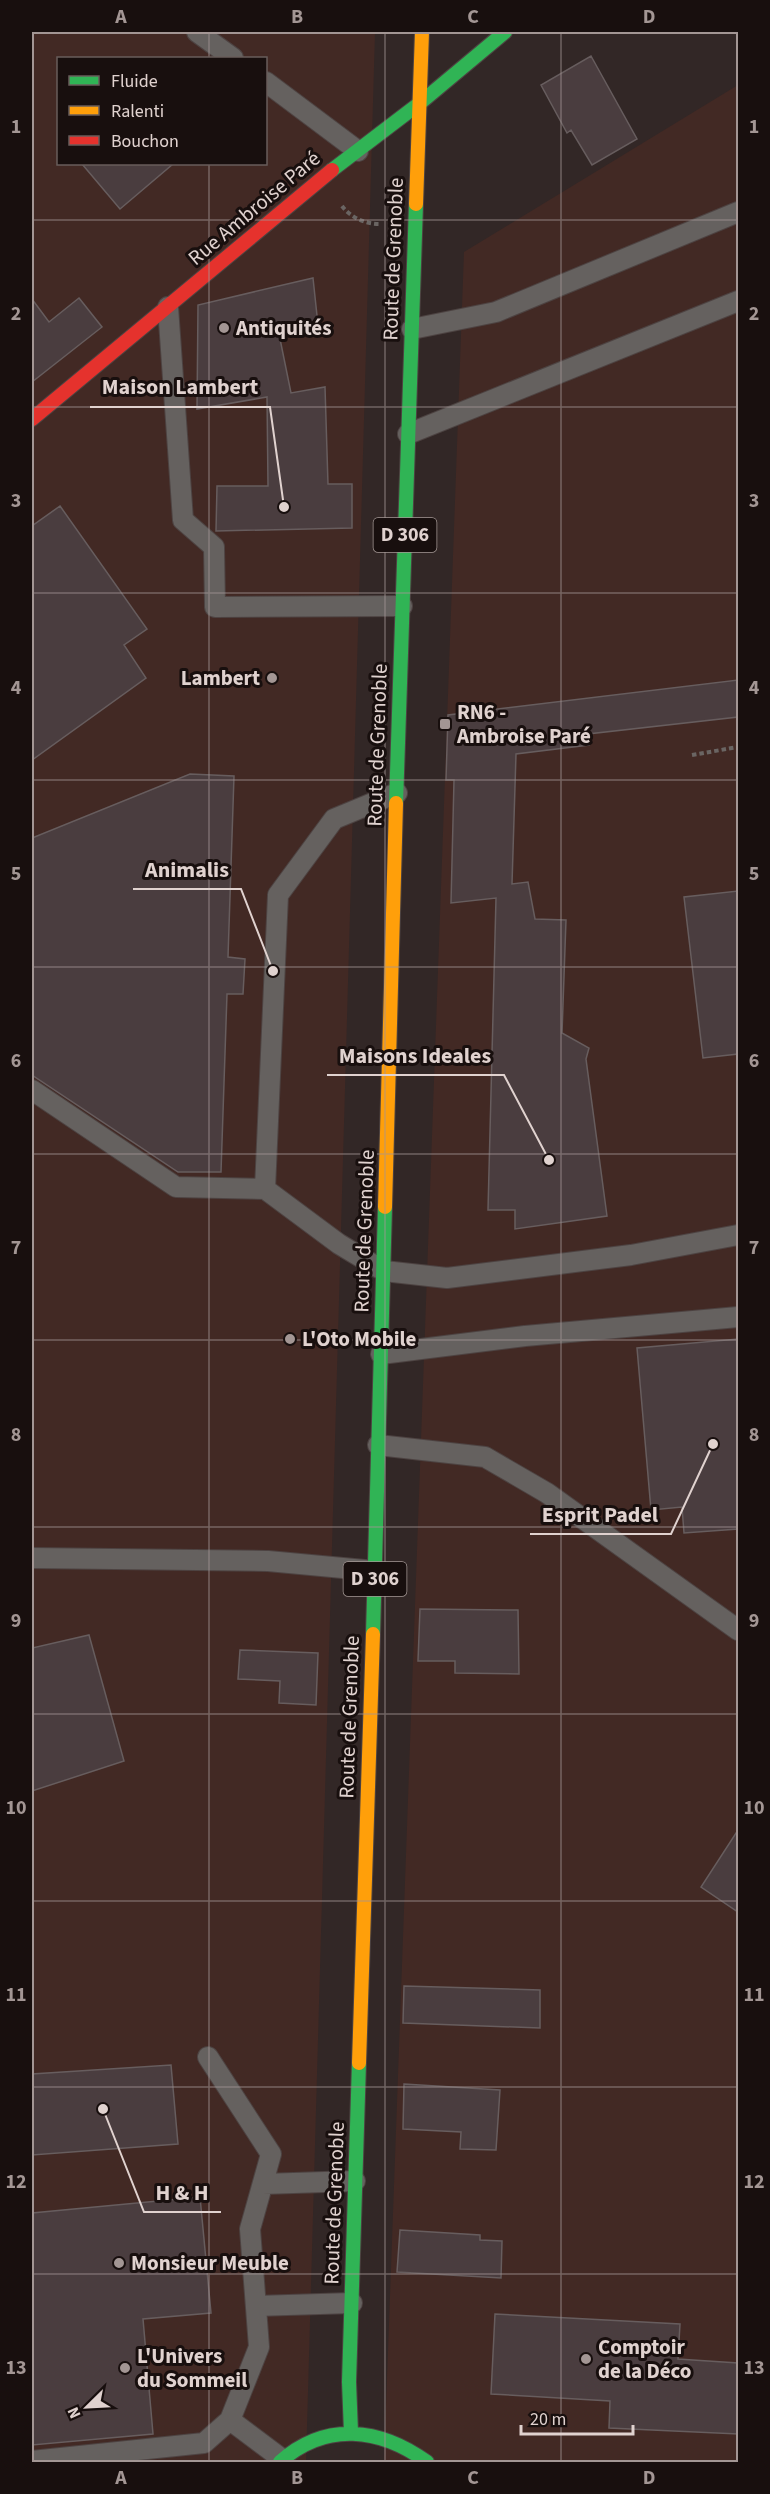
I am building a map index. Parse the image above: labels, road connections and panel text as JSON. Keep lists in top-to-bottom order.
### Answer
{
  "streets": {
    "main road": ["Rue Ambroise Paré", "Route de Grenoble", "D 306"]
  },
  "crossings": [
    ["Rue Ambroise Paré", "Route de Grenoble"]
  ],
  "places": {
    "other": [
      "Antiquités",
      "Maison Lambert",
      "Lambert",
      "Animalis",
      "Maisons Ideales",
      "L'Oto Mobile",
      "Esprit Padel",
      "H & H",
      "Monsieur Meuble",
      "Comptoir de la Déco",
      "L'Univers du Sommeil"
    ],
    "transit": ["RN6 - Ambroise Paré"]
  },
  "legend": ["Fluide", "Ralenti", "Bouchon"],
  "scale_bar": "20 m",
  "north": "bottom left",
  "grid": {
    "columns": [
      "A",
      "B",
      "C",
      "D"
    ],
    "rows": [
      "1",
      "2",
      "3",
      "4",
      "5",
      "6",
      "7",
      "8",
      "9",
      "10",
      "11",
      "12",
      "13"
    ]
  }
}
